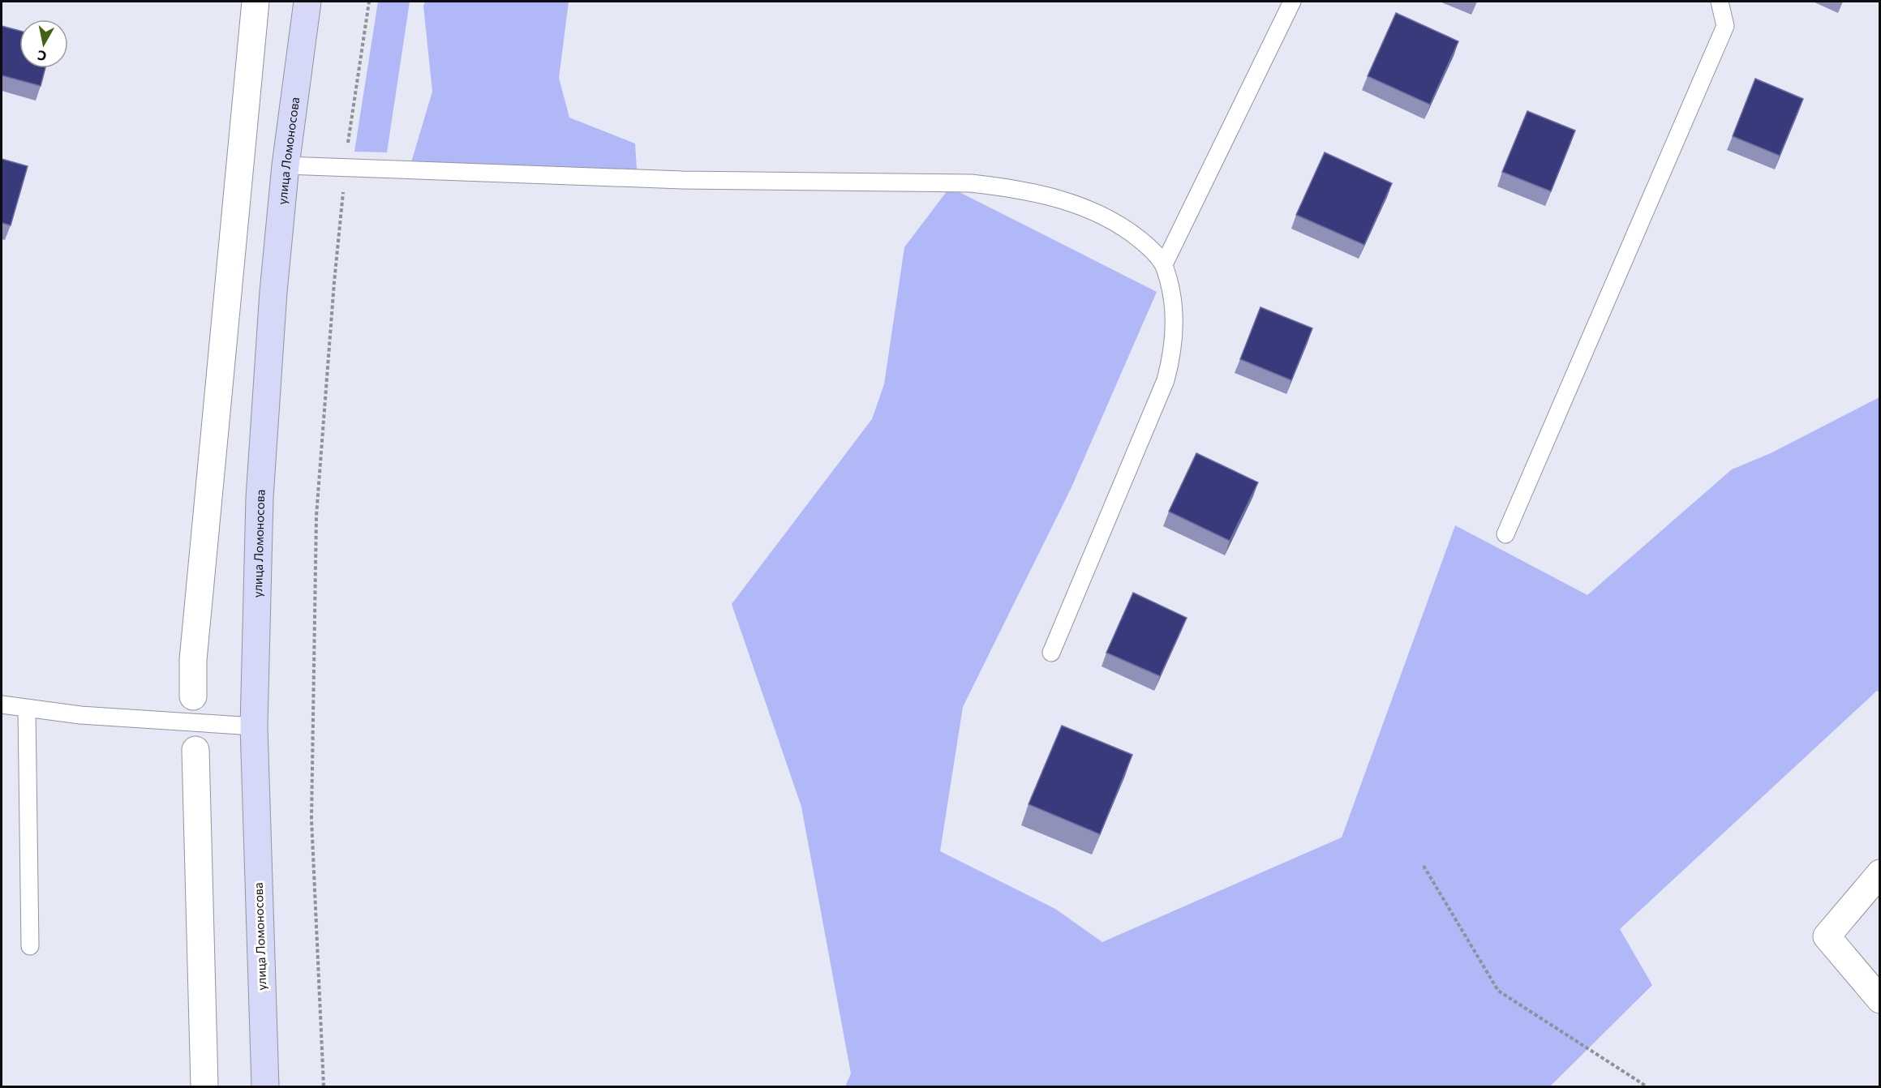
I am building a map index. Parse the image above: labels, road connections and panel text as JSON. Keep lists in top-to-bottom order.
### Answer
{
  "streets": {
    "street": ["улица Ломоносова"]
  },
  "north": "bottom"
}
